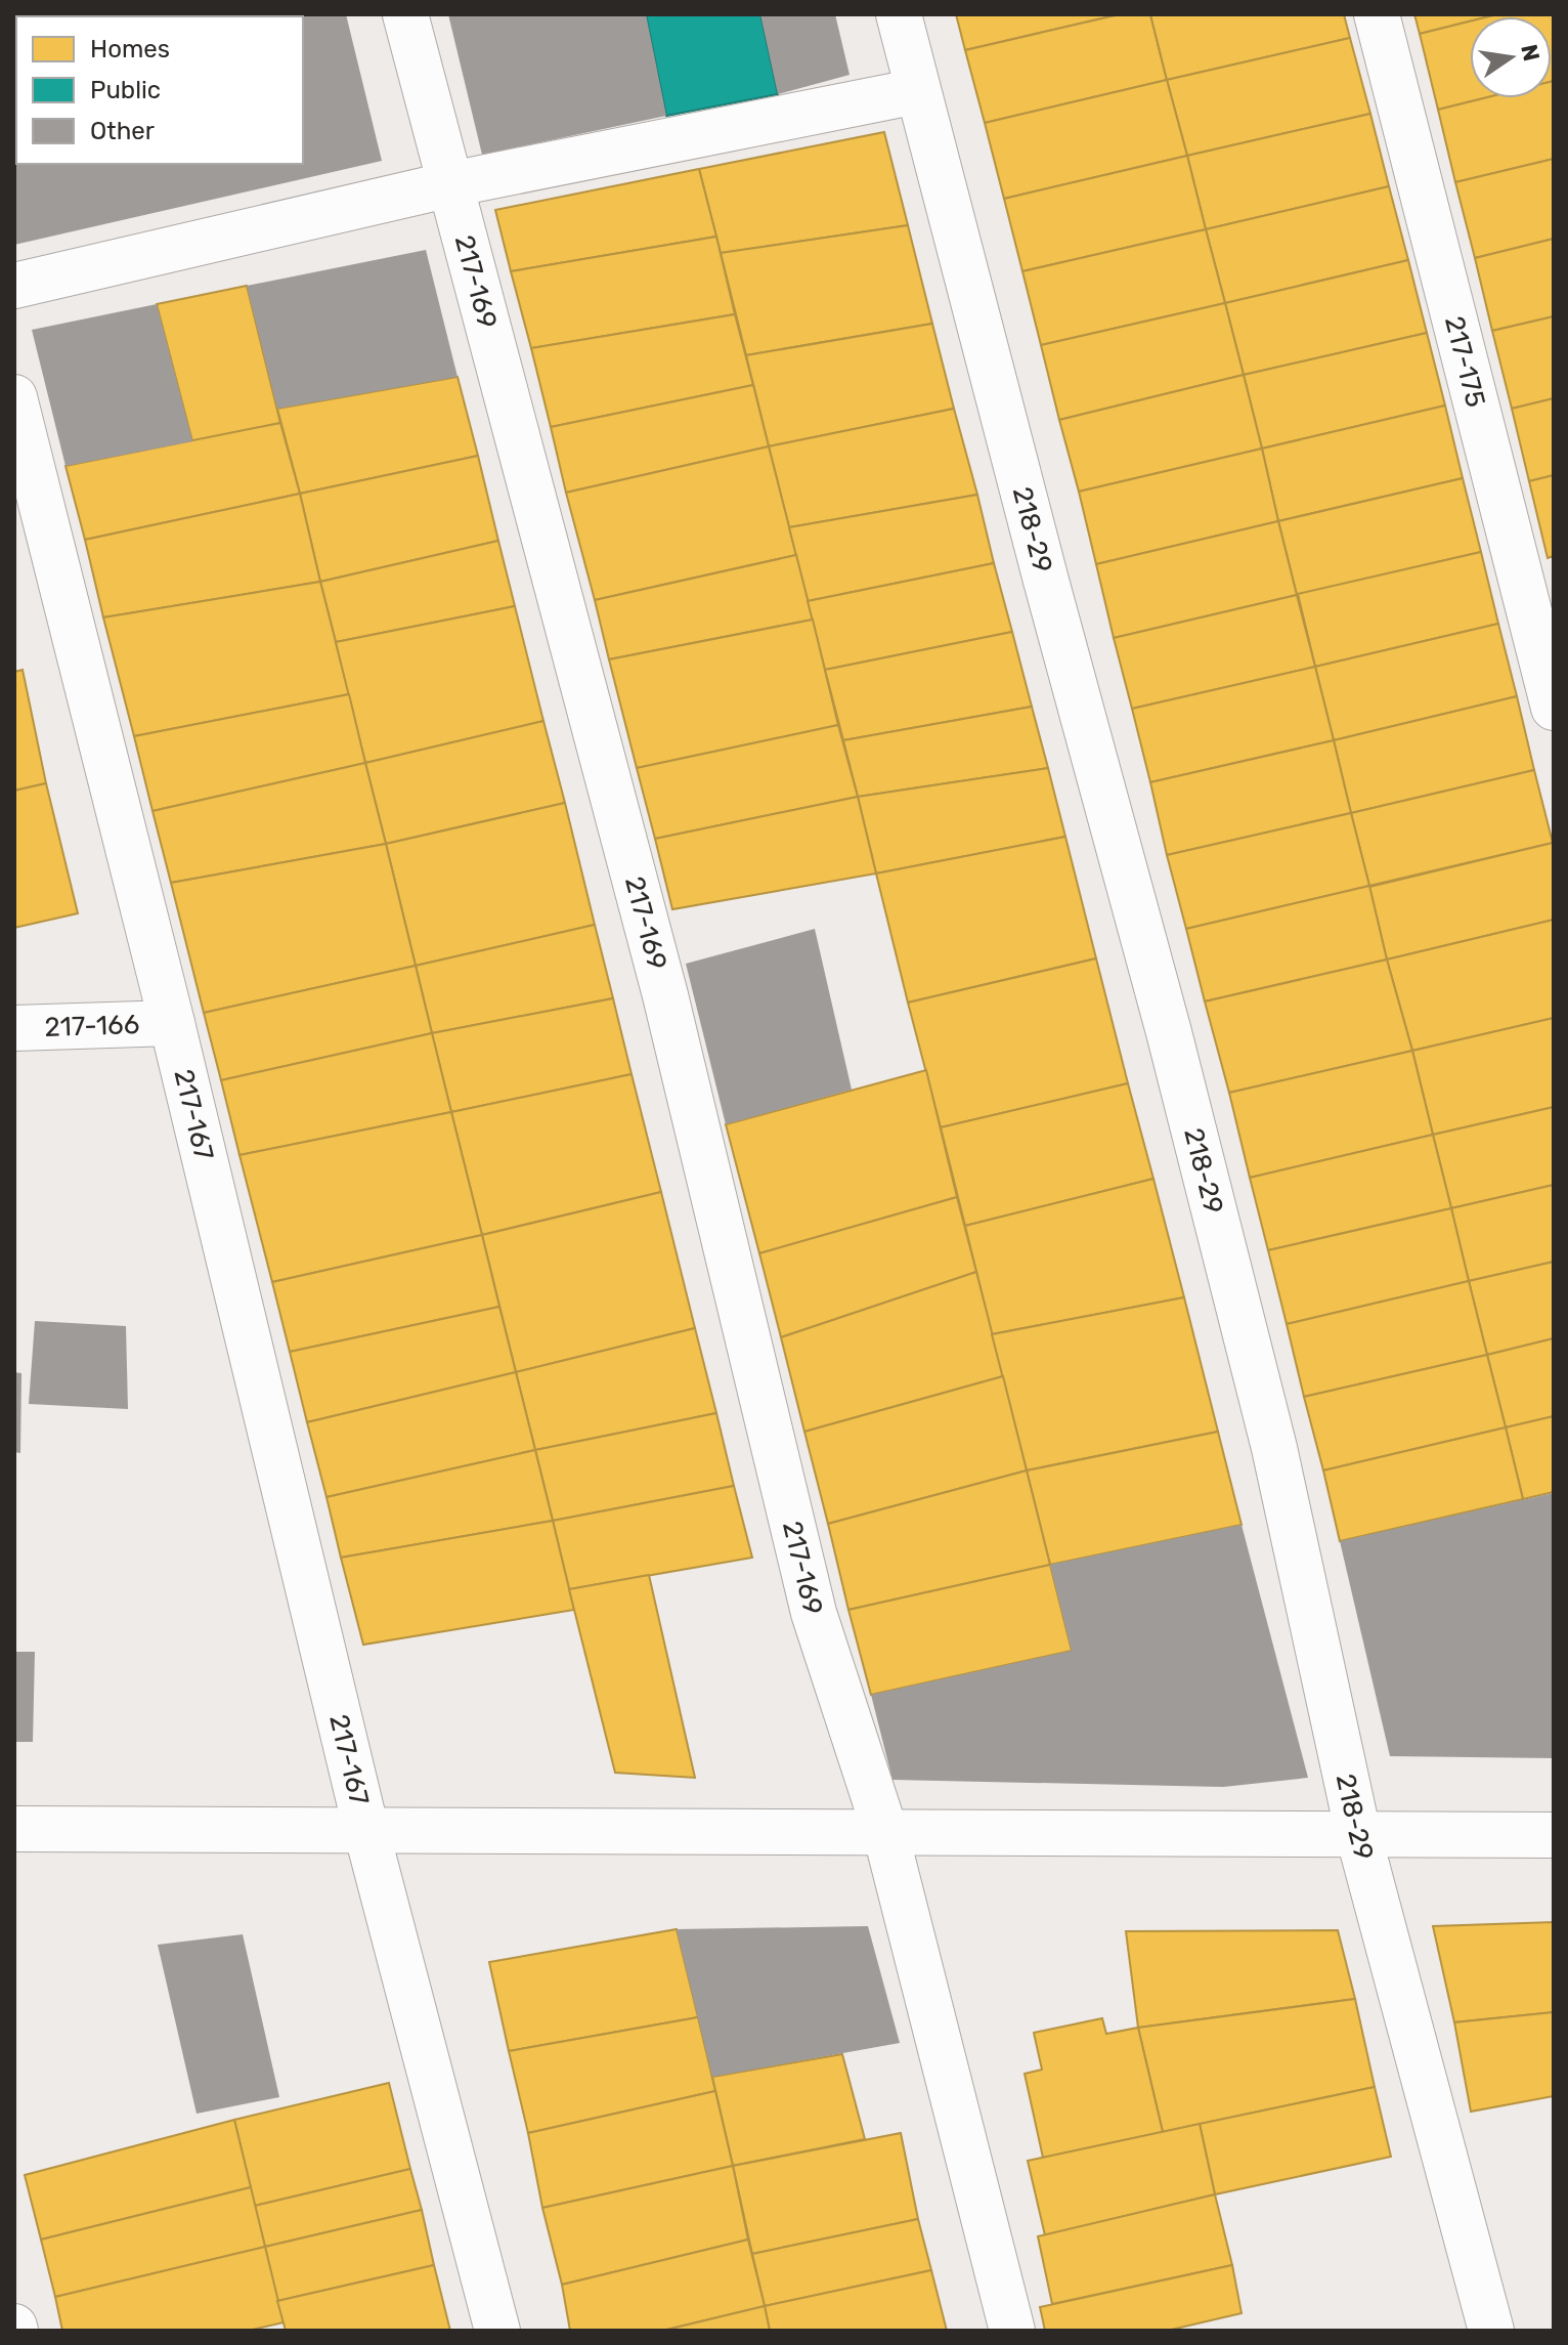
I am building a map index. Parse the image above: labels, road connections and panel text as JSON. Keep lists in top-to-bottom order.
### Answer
{
  "streets": {
    "street": [
      "217-169",
      "217-175",
      "218-29",
      "217-166",
      "217-167"
    ]
  },
  "crossings": [
    ["217-166", "217-167"]
  ],
  "legend": ["Homes", "Public", "Other"],
  "north": "right"
}
